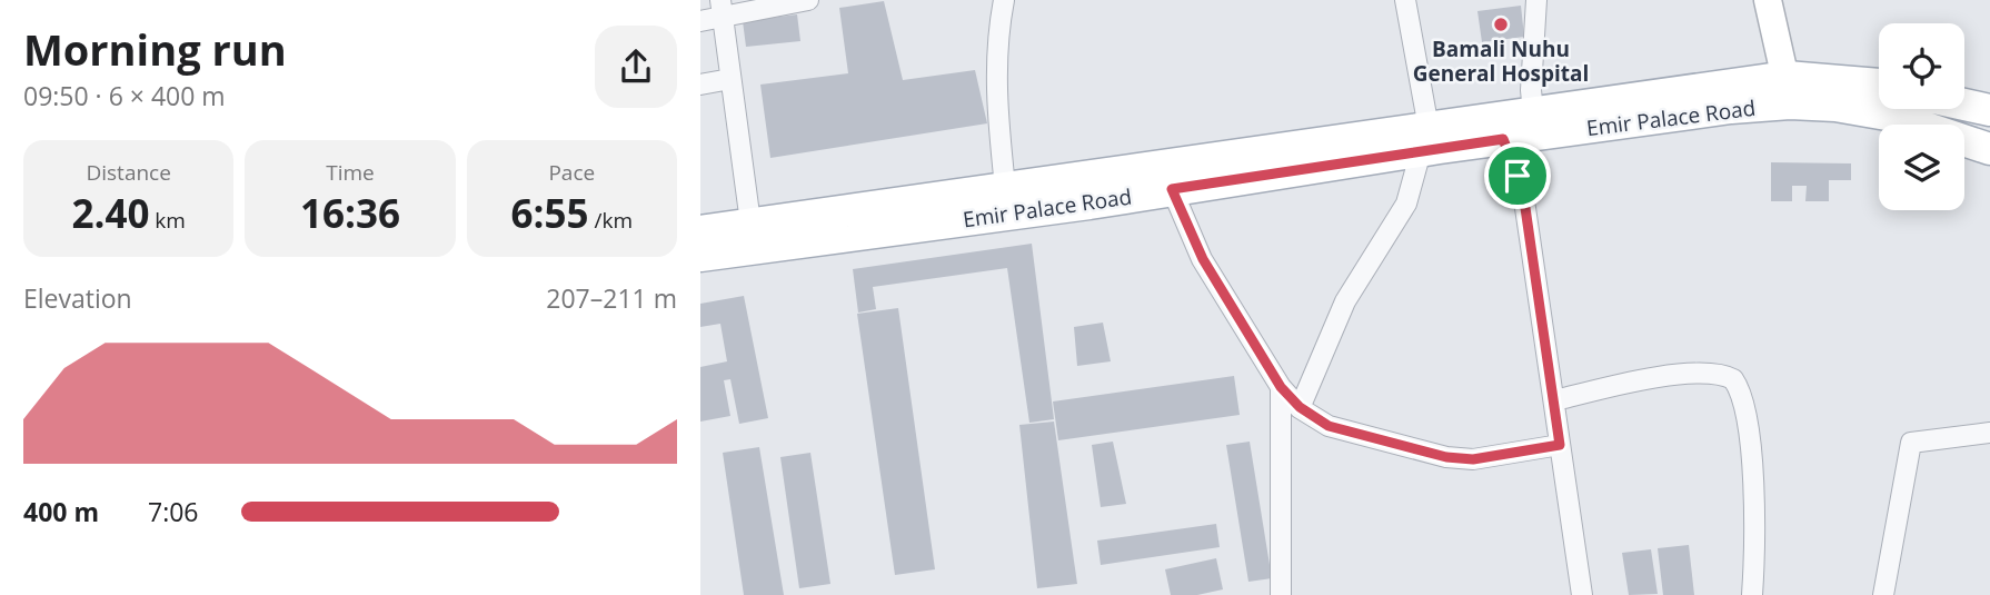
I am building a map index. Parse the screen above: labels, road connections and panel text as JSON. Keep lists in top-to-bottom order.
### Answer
{
  "streets": {
    "main road": ["Emir Palace Road"]
  },
  "places": ["Bamali Nuhu General Hospital"],
  "page": {
    "heading": ["Morning run", "09:50 · 6 × 400 m"],
    "stats": [
      ["Distance", "2.40 km"],
      ["Time", "16:36"],
      ["Pace", "6:55 /km"]
    ],
    "chart": ["Elevation", "207–211 m"],
    "list": [
      {
        "name": "400 m",
        "note": "7:06"
      }
    ]
  }
}
